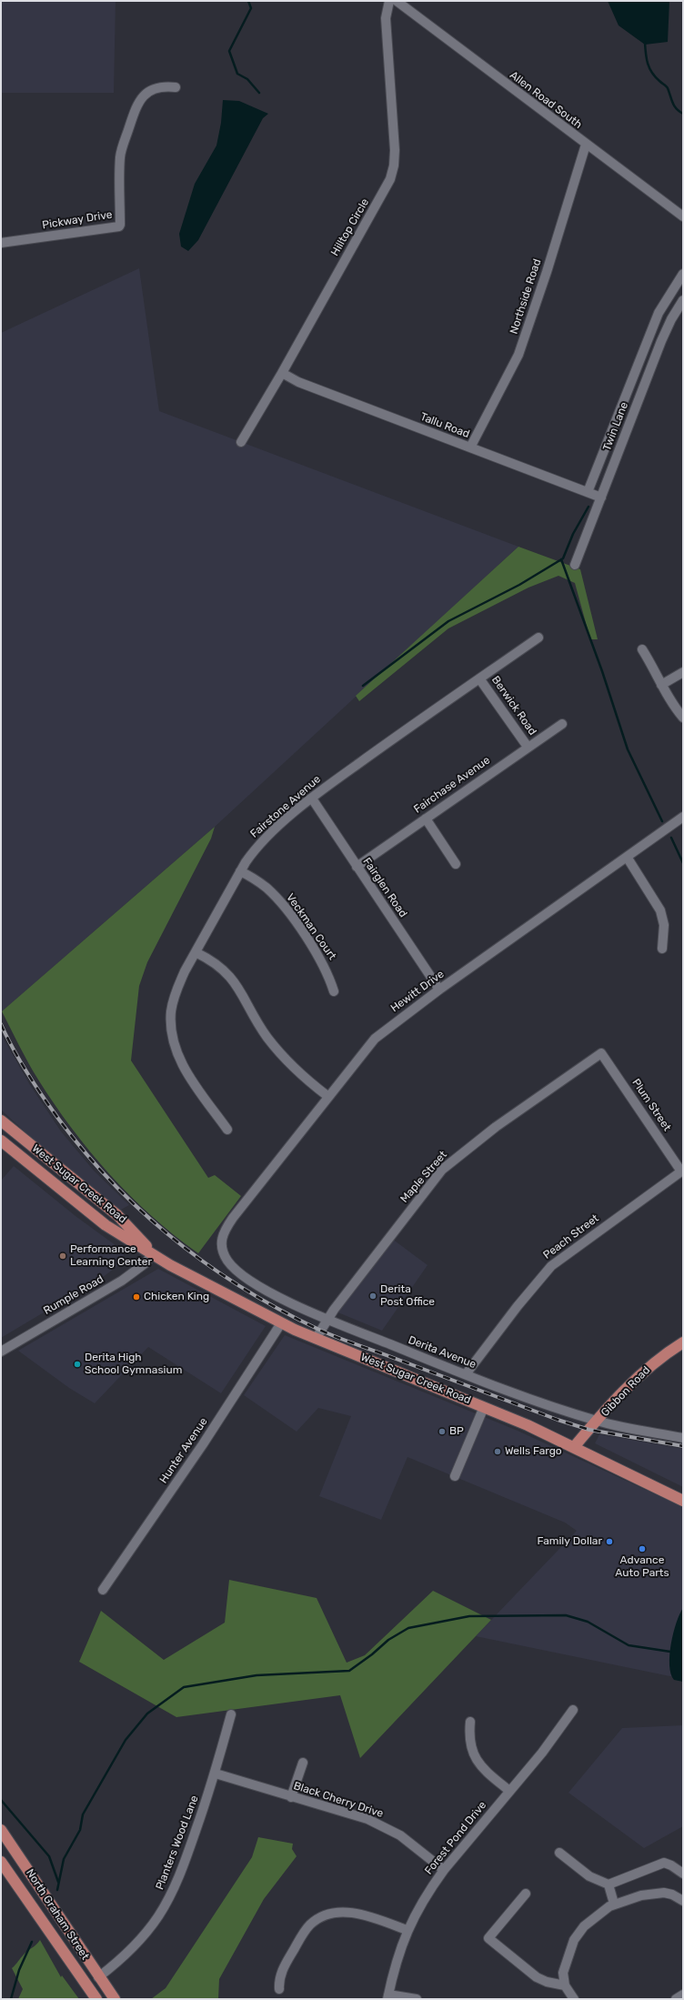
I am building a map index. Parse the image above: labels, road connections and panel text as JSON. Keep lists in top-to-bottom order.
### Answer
{
  "streets": {
    "main road": ["West Sugar Creek Road", "Gibbon Road", "North Graham Street"],
    "street": [
      "Allen Road South",
      "Pickway Drive",
      "Hilltop Circle",
      "Northside Road",
      "Tallu Road",
      "Twin Lane",
      "Berwick Road",
      "Fairchase Avenue",
      "Fairstone Avenue",
      "Fairglen Road",
      "Veckman Court",
      "Hewitt Drive",
      "Plum Street",
      "Maple Street",
      "Peach Street",
      "Rumple Road",
      "Derita Avenue",
      "Hunter Avenue",
      "Black Cherry Drive",
      "Forest Pond Drive",
      "Planters Wood Lane"
    ]
  },
  "crossings": [
    ["Allen Road South", "Northside Road"],
    ["Hilltop Circle", "Tallu Road"],
    ["Northside Road", "Tallu Road"],
    ["Tallu Road", "Twin Lane"],
    ["Berwick Road", "Fairchase Avenue"],
    ["Berwick Road", "Fairstone Avenue"],
    ["Fairchase Avenue", "Fairglen Road"],
    ["Fairstone Avenue", "Fairglen Road"],
    ["Fairstone Avenue", "Veckman Court"],
    ["Fairglen Road", "Hewitt Drive"],
    ["Hewitt Drive", "Derita Avenue"],
    ["Plum Street", "Maple Street"],
    ["Plum Street", "Peach Street"],
    ["Maple Street", "West Sugar Creek Road"],
    ["Maple Street", "Derita Avenue"],
    ["West Sugar Creek Road", "Rumple Road"],
    ["West Sugar Creek Road", "Gibbon Road"],
    ["West Sugar Creek Road", "Hunter Avenue"],
    ["Peach Street", "Derita Avenue"],
    ["Derita Avenue", "Gibbon Road"],
    ["Black Cherry Drive", "Forest Pond Drive"],
    ["Black Cherry Drive", "Planters Wood Lane"],
    ["Planters Wood Lane", "North Graham Street"]
  ],
  "places": [
    "Performance Learning Center",
    "Derita Post Office",
    "Chicken King",
    "Derita High School Gymnasium",
    "BP",
    "Wells Fargo",
    "Family Dollar",
    "Advance Auto Parts"
  ]
}
